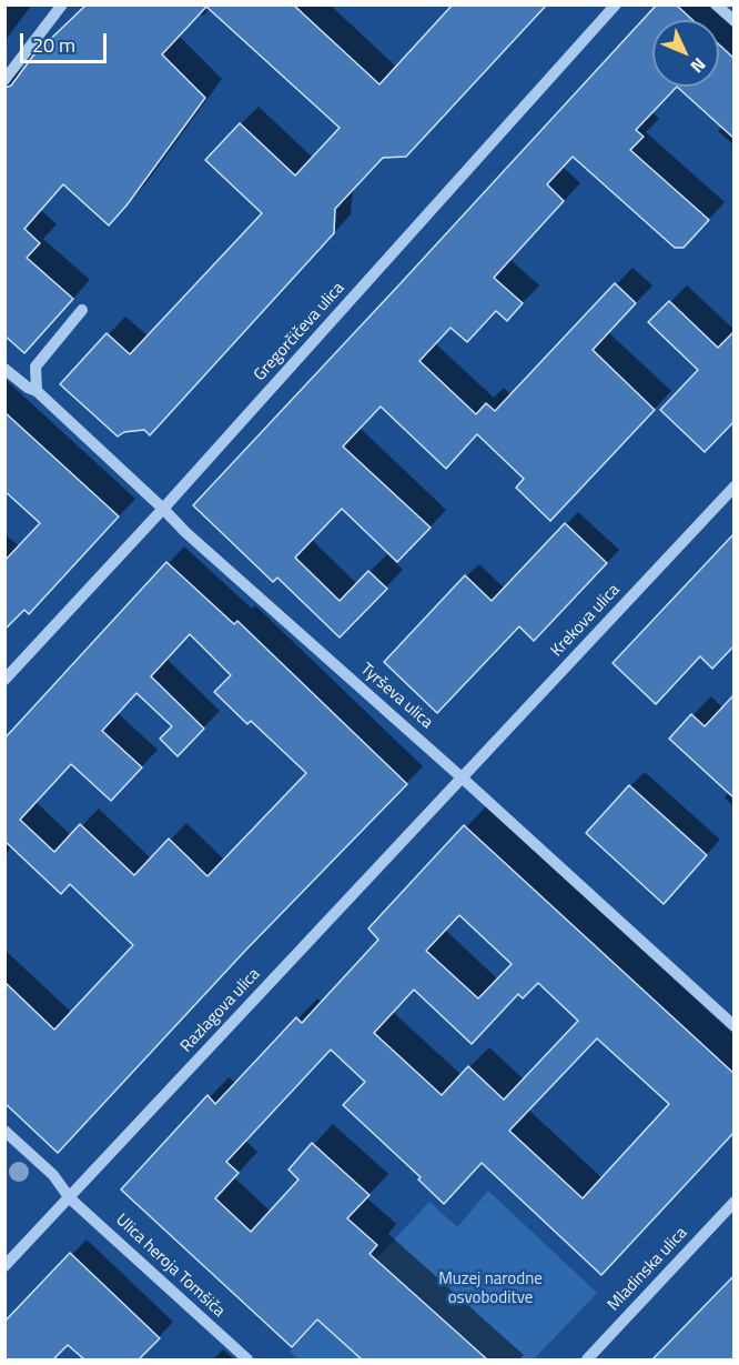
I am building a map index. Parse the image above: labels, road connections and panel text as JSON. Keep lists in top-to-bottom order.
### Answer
{
  "streets": {
    "street": [
      "Gregorčičeva ulica",
      "Krekova ulica",
      "Tyrševa ulica",
      "Razlagova ulica",
      "Ulica heroja Tomšiča",
      "Mladinska ulica"
    ]
  },
  "crossings": [
    ["Gregorčičeva ulica", "Tyrševa ulica"],
    ["Krekova ulica", "Tyrševa ulica"],
    ["Krekova ulica", "Razlagova ulica"],
    ["Tyrševa ulica", "Razlagova ulica"],
    ["Razlagova ulica", "Ulica heroja Tomšiča"]
  ],
  "parks": ["Muzej narodne osvoboditve"],
  "scale_bar": "20 m",
  "north": "bottom right"
}
